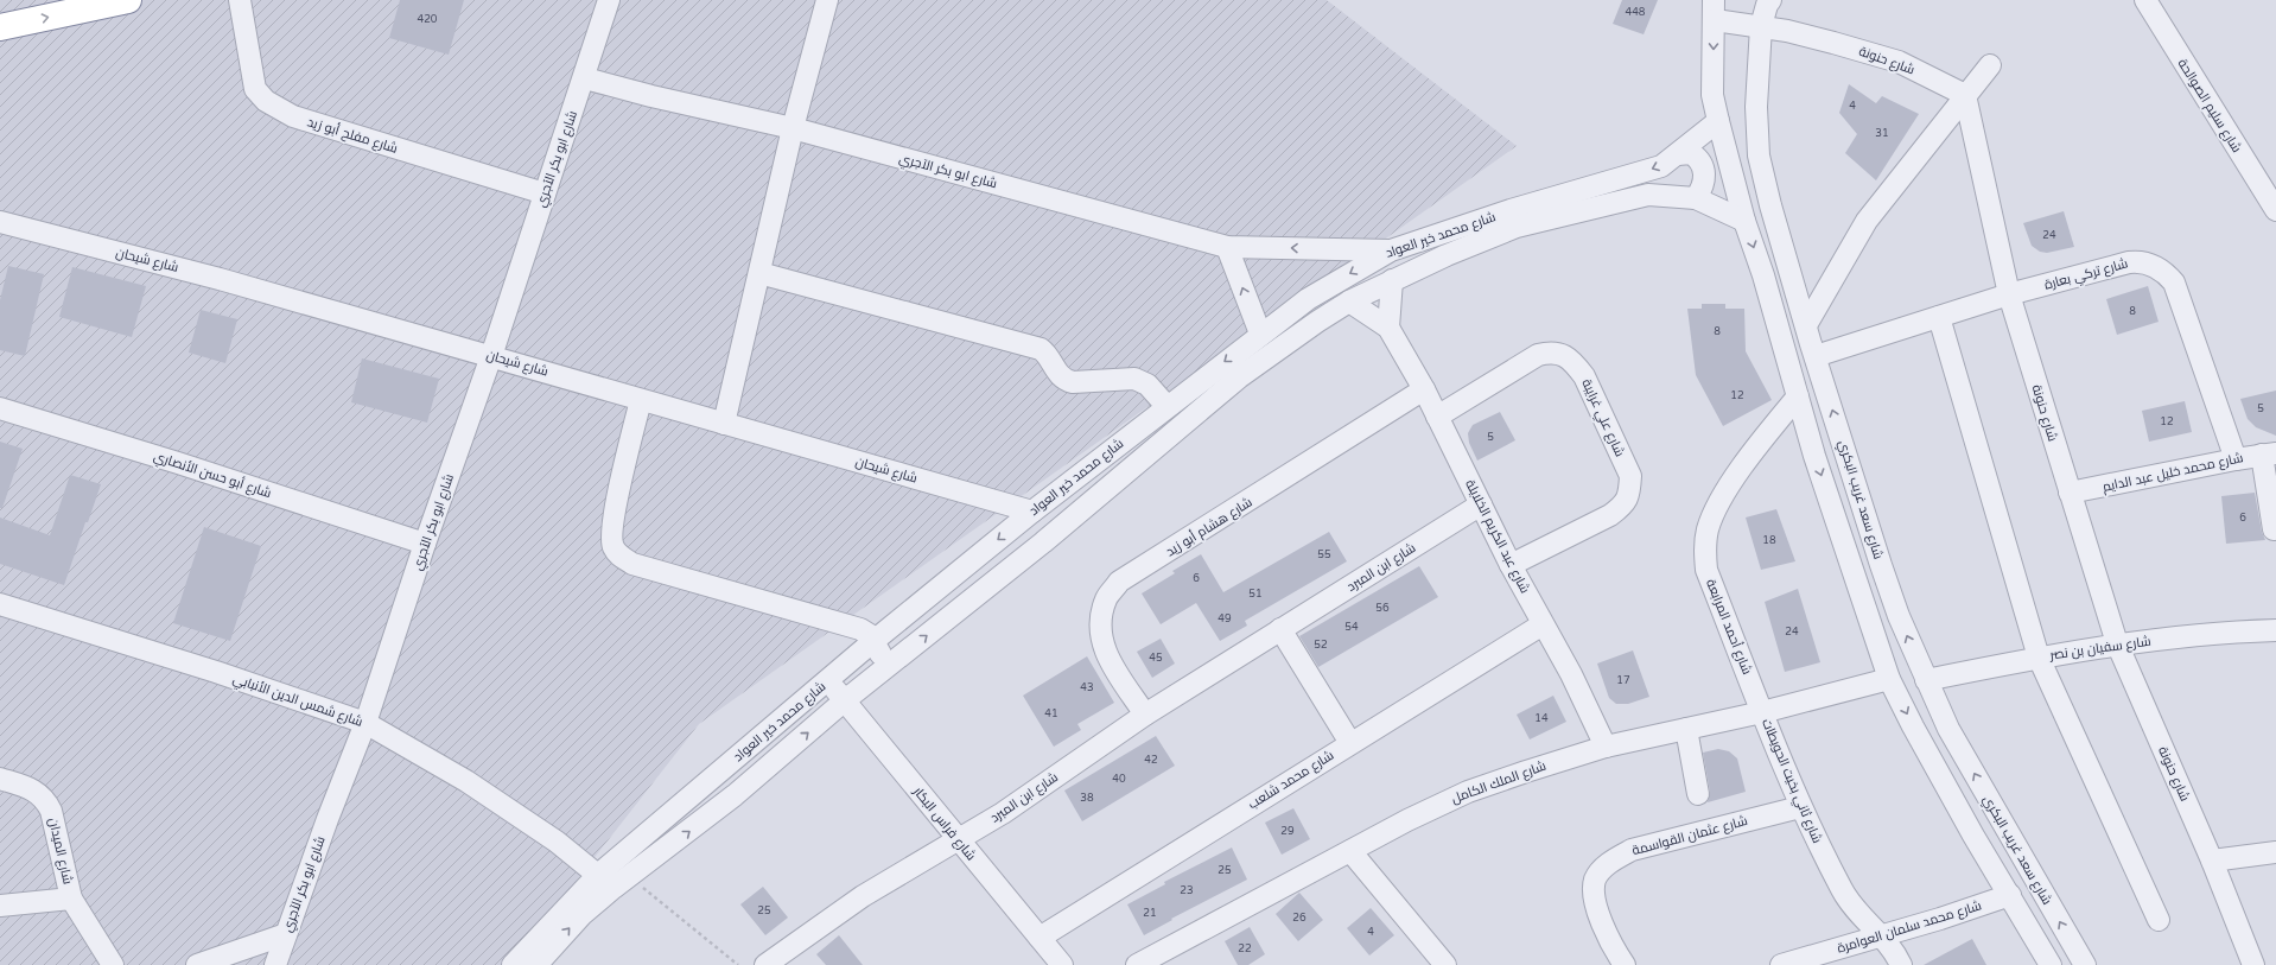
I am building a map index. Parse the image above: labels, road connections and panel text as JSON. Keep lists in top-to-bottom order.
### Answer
{
  "streets": {
    "street": [
      "شارع حنونة",
      "شارع سليم الصوالحة",
      "شارع مفلح أبو زيد",
      "شارع ابو بكر الآجري",
      "شارع محمد خير العواد",
      "شارع شيحان",
      "شارع تركي بعارة",
      "شارع علي غرايبة",
      "شارع محمد خليل عبد الدايم",
      "شارع أبو حسن الأنصاري",
      "شارع سعد غريب البكري",
      "شارع هشام أبو زيد",
      "شارع عبد الكريم الخلايلة",
      "شارع ابن المبرد",
      "شارع أحمد المرابعة",
      "شارع سفيان بن نصر",
      "شارع شمس الدين الأنبابي",
      "شارع محمد شلعب",
      "شارع ثاني بخيت الحويطات",
      "شارع الملك الكامل",
      "شارع فراس البكار",
      "شارع عثمان القواسمة",
      "شارع الميدان",
      "شارع محمد سلمان العوامرة"
    ]
  },
  "crossings": [
    ["شارع حنونة", "شارع تركي بعارة"],
    ["شارع حنونة", "شارع محمد خليل عبد الدايم"],
    ["شارع حنونة", "شارع سعد غريب البكري"],
    ["شارع حنونة", "شارع سفيان بن نصر"],
    ["شارع مفلح أبو زيد", "شارع ابو بكر الآجري"],
    ["شارع ابو بكر الآجري", "شارع محمد خير العواد"],
    ["شارع ابو بكر الآجري", "شارع شيحان"],
    ["شارع ابو بكر الآجري", "شارع أبو حسن الأنصاري"],
    ["شارع ابو بكر الآجري", "شارع شمس الدين الأنبابي"],
    ["شارع محمد خير العواد", "شارع شيحان"],
    ["شارع محمد خير العواد", "شارع عبد الكريم الخلايلة"],
    ["شارع محمد خير العواد", "شارع شمس الدين الأنبابي"],
    ["شارع محمد خير العواد", "شارع فراس البكار"],
    ["شارع تركي بعارة", "شارع محمد خليل عبد الدايم"],
    ["شارع تركي بعارة", "شارع سعد غريب البكري"],
    ["شارع علي غرايبة", "شارع عبد الكريم الخلايلة"],
    ["شارع سعد غريب البكري", "شارع سفيان بن نصر"],
    ["شارع هشام أبو زيد", "شارع عبد الكريم الخلايلة"],
    ["شارع هشام أبو زيد", "شارع ابن المبرد"],
    ["شارع عبد الكريم الخلايلة", "شارع ابن المبرد"],
    ["شارع عبد الكريم الخلايلة", "شارع محمد شلعب"],
    ["شارع عبد الكريم الخلايلة", "شارع الملك الكامل"],
    ["شارع ابن المبرد", "شارع فراس البكار"],
    ["شارع أحمد المرابعة", "شارع ثاني بخيت الحويطات"],
    ["شارع أحمد المرابعة", "شارع الملك الكامل"],
    ["شارع محمد شلعب", "شارع فراس البكار"],
    ["شارع ثاني بخيت الحويطات", "شارع الملك الكامل"],
    ["شارع ثاني بخيت الحويطات", "شارع عثمان القواسمة"],
    ["شارع ثاني بخيت الحويطات", "شارع محمد سلمان العوامرة"]
  ],
  "house_numbers": [
    "448",
    "420",
    "4",
    "31",
    "24",
    "8",
    "8",
    "12",
    "5",
    "12",
    "5",
    "6",
    "18",
    "55",
    "6",
    "51",
    "56",
    "49",
    "54",
    "24",
    "52",
    "45",
    "17",
    "43",
    "41",
    "14",
    "42",
    "40",
    "38",
    "29",
    "25",
    "23",
    "25",
    "21",
    "26",
    "4",
    "22"
  ]
}
